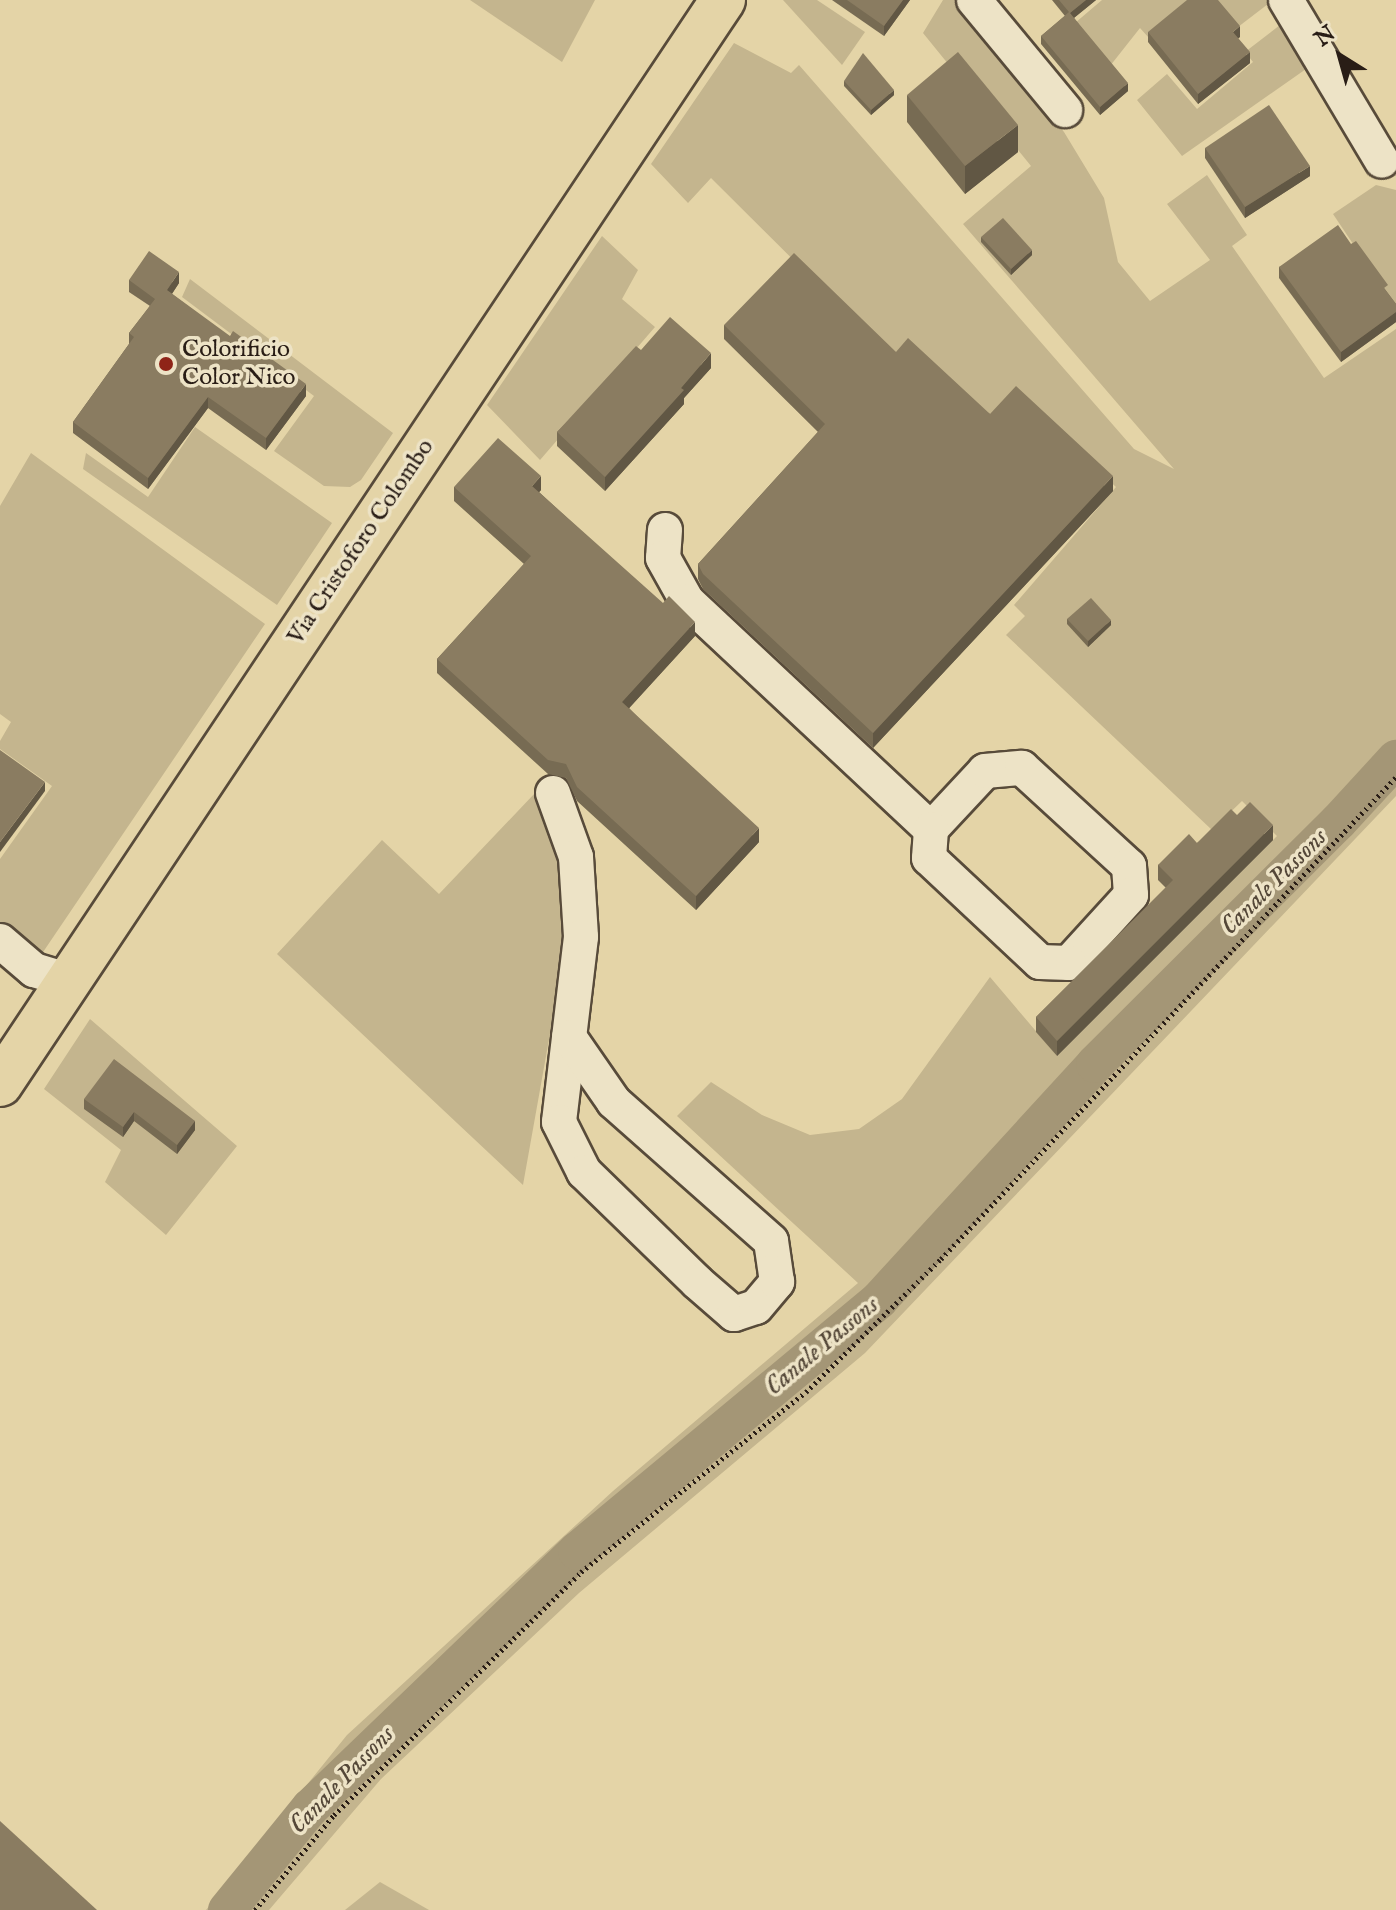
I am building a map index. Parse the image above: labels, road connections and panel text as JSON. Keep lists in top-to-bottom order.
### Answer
{
  "streets": {
    "main road": ["Via Cristoforo Colombo"]
  },
  "water": ["Canale Passons"],
  "places": ["Colorificio Color Nico"],
  "north": "top left"
}
